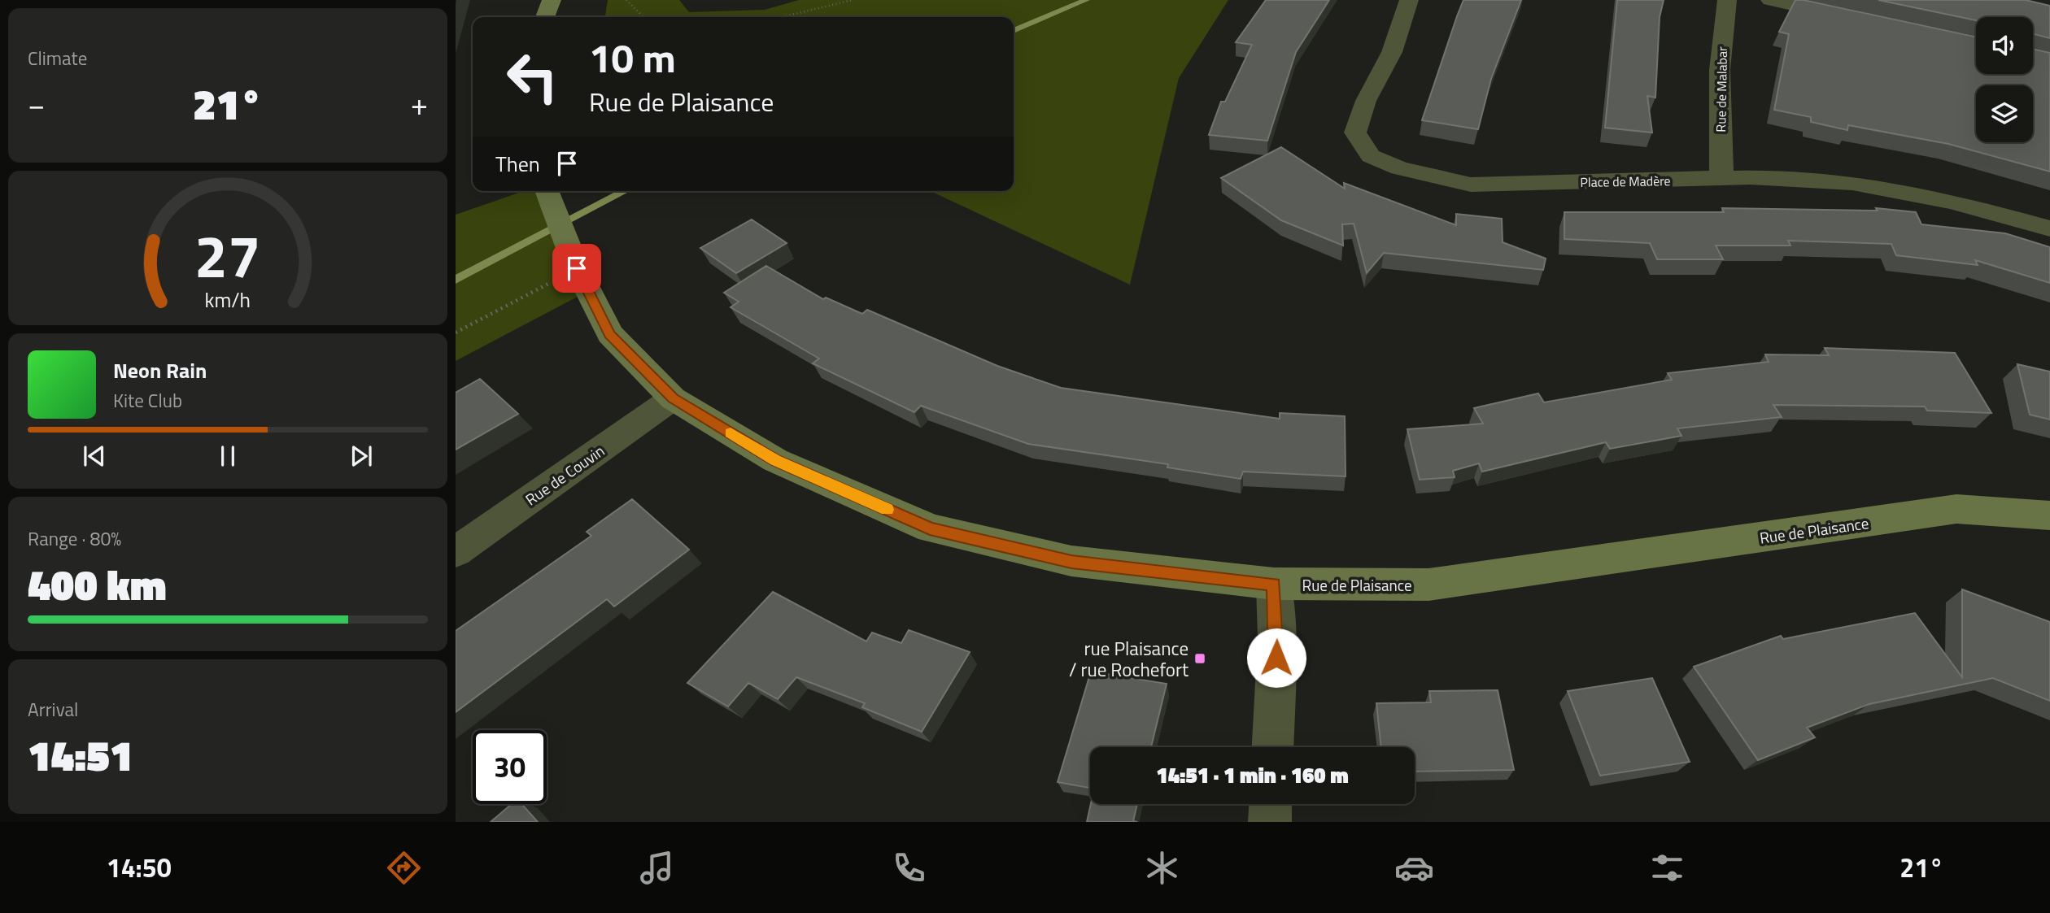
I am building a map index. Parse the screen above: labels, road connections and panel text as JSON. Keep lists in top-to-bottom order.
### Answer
{
  "streets": {
    "street": [
      "Rue de Malabar",
      "Place de Madère",
      "Rue de Couvin",
      "Rue de Plaisance"
    ]
  },
  "crossings": [
    ["Rue de Malabar", "Place de Madère"],
    ["Rue de Couvin", "Rue de Plaisance"]
  ],
  "places": {
    "transit": ["rue Plaisance / rue Rochefort"]
  },
  "page": {
    "tile": [
      "Climate",
      ["Range · 80%", "400 km"],
      ["Arrival", "14:51"]
    ],
    "turn": ["10 m", "Rue de Plaisance"],
    "heat": ["−", "21°", "+"],
    "then": "Then",
    "song": ["Neon Rain", "Kite Club"],
    "limit": "30",
    "trip": "14:51 · 1 min · 160 m",
    "tabs": ["14:50", "21°"],
    "gauge": ["27", "km/h"]
  }
}
